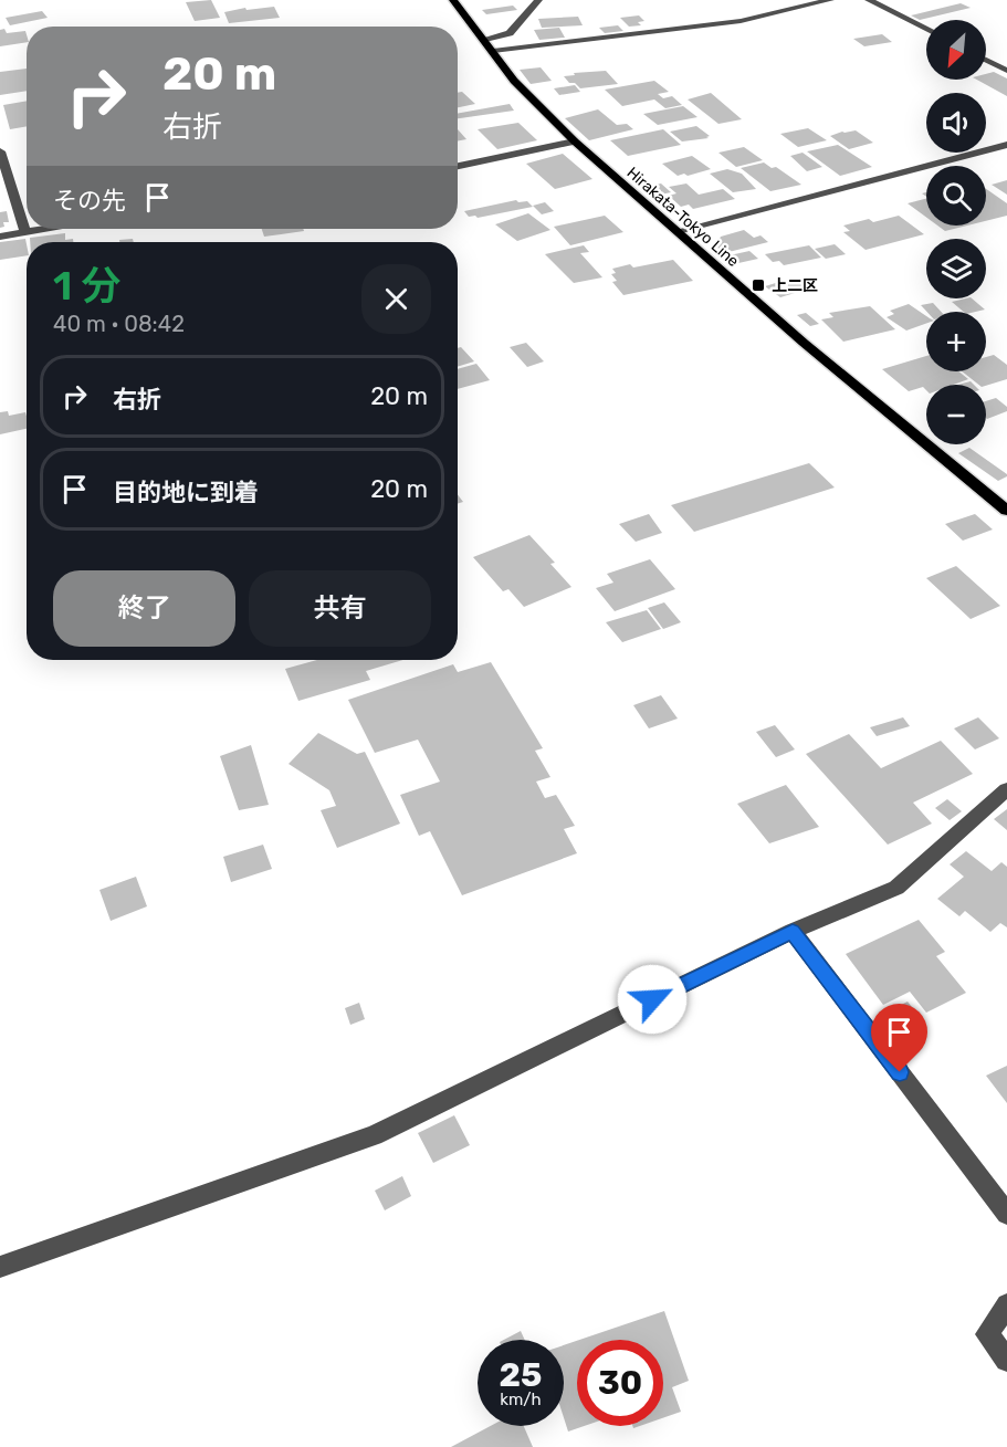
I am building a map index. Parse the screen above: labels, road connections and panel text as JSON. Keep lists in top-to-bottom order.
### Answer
{
  "streets": {
    "main road": ["Hirakata-Tokyo Line"]
  },
  "places": {
    "transit": ["上二区"]
  },
  "north": "bottom left",
  "page": {
    "map_buttons": ["+", "−"],
    "turn": ["20 m", "右折"],
    "then": "その先",
    "heading": ["1 分", "40 m · 08:42"],
    "list": [
      {
        "name": "右折",
        "value": "20 m"
      },
      {
        "name": "目的地に到着",
        "value": "20 m"
      }
    ],
    "buttons": ["終了", "共有"],
    "speed": "25 km/h",
    "limit": "30"
  }
}
